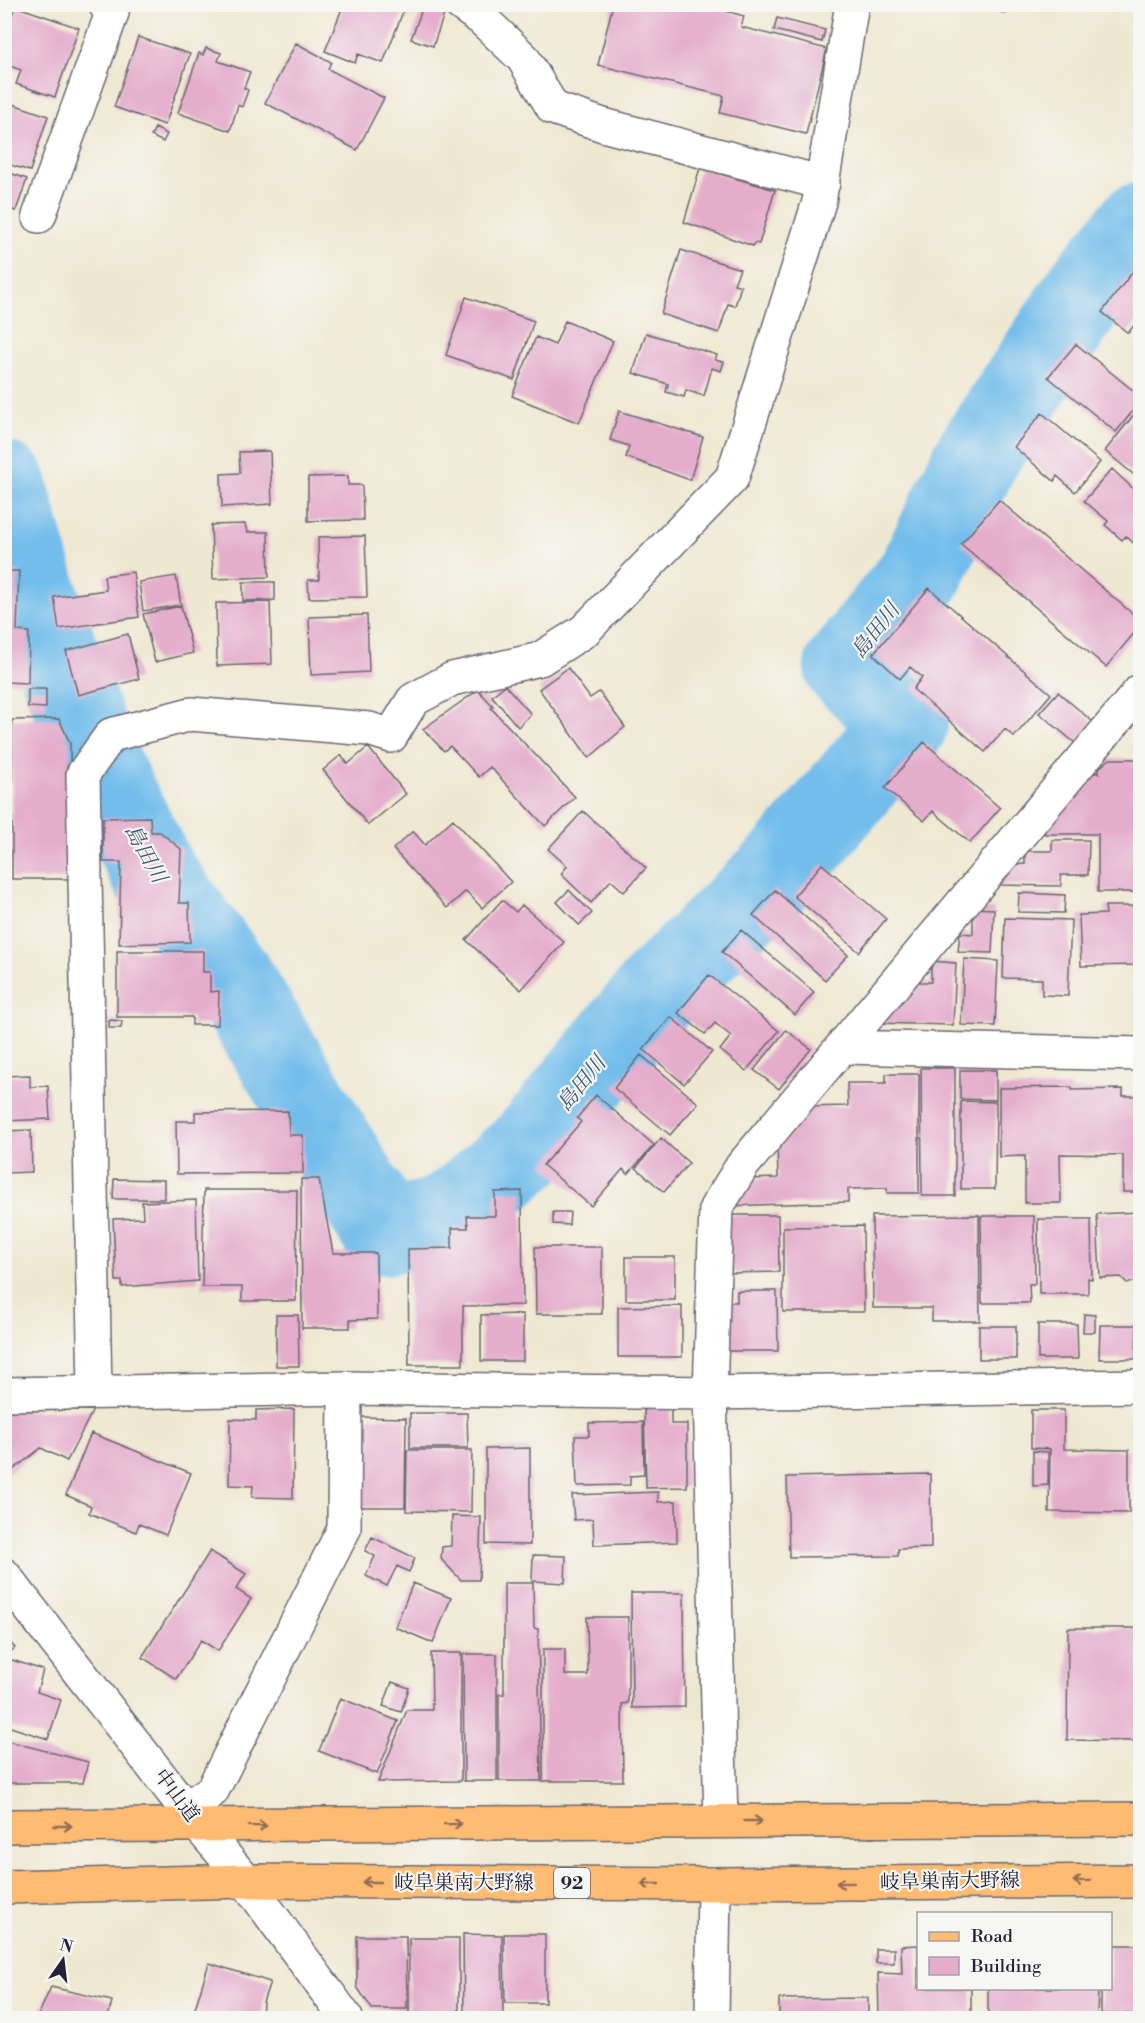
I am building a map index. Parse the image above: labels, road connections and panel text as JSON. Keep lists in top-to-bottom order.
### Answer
{
  "streets": {
    "main road": ["岐阜巣南大野線", "92"],
    "street": ["中山道"]
  },
  "crossings": [
    ["中山道", "岐阜巣南大野線"]
  ],
  "water": ["島田川"],
  "legend": ["Road", "Building"],
  "north": "top"
}
